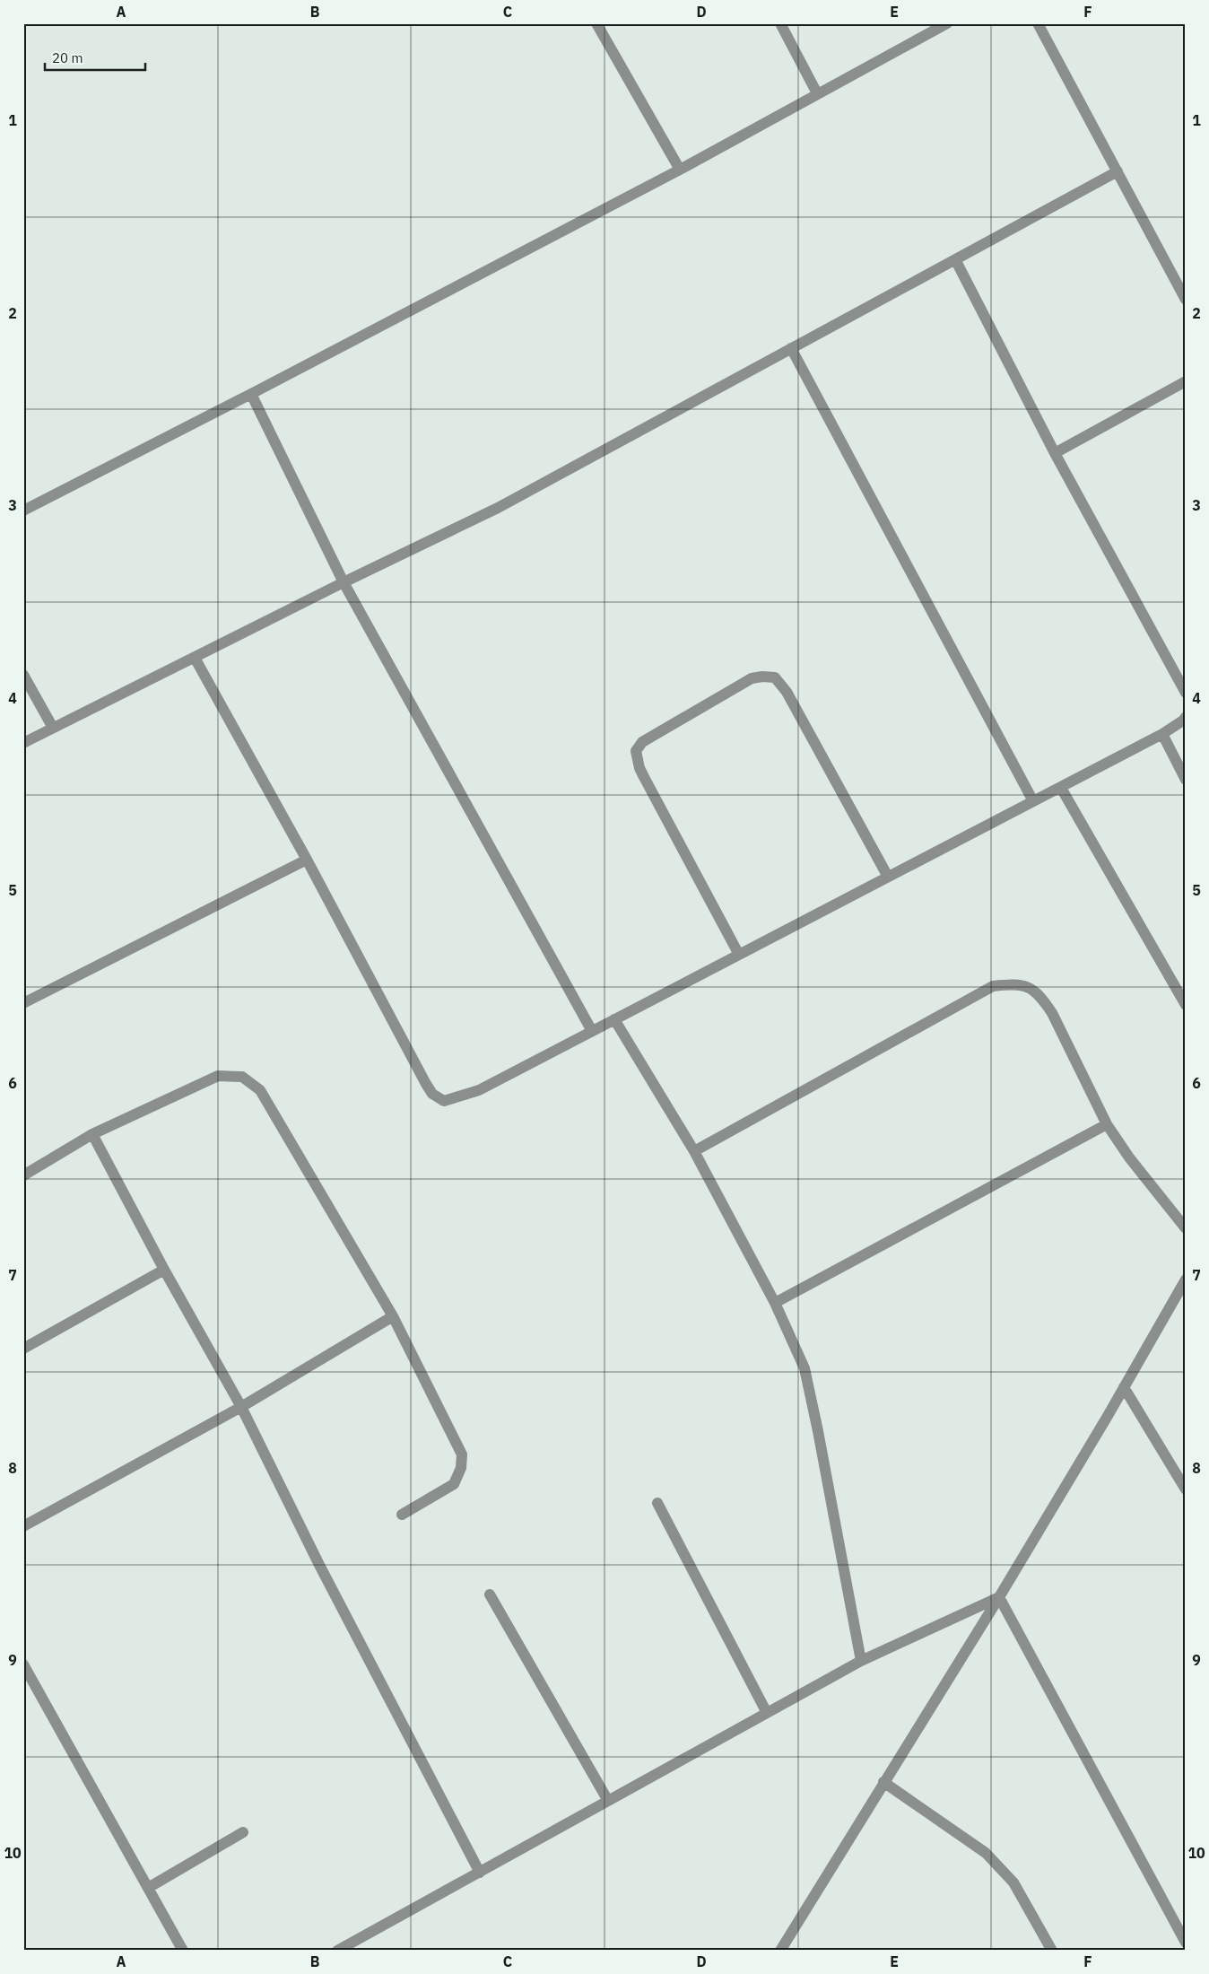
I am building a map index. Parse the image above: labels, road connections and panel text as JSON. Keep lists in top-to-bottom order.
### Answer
{
  "scale_bar": "20 m",
  "grid": {
    "columns": [
      "A",
      "B",
      "C",
      "D",
      "E",
      "F"
    ],
    "rows": [
      "1",
      "2",
      "3",
      "4",
      "5",
      "6",
      "7",
      "8",
      "9",
      "10"
    ]
  }
}
